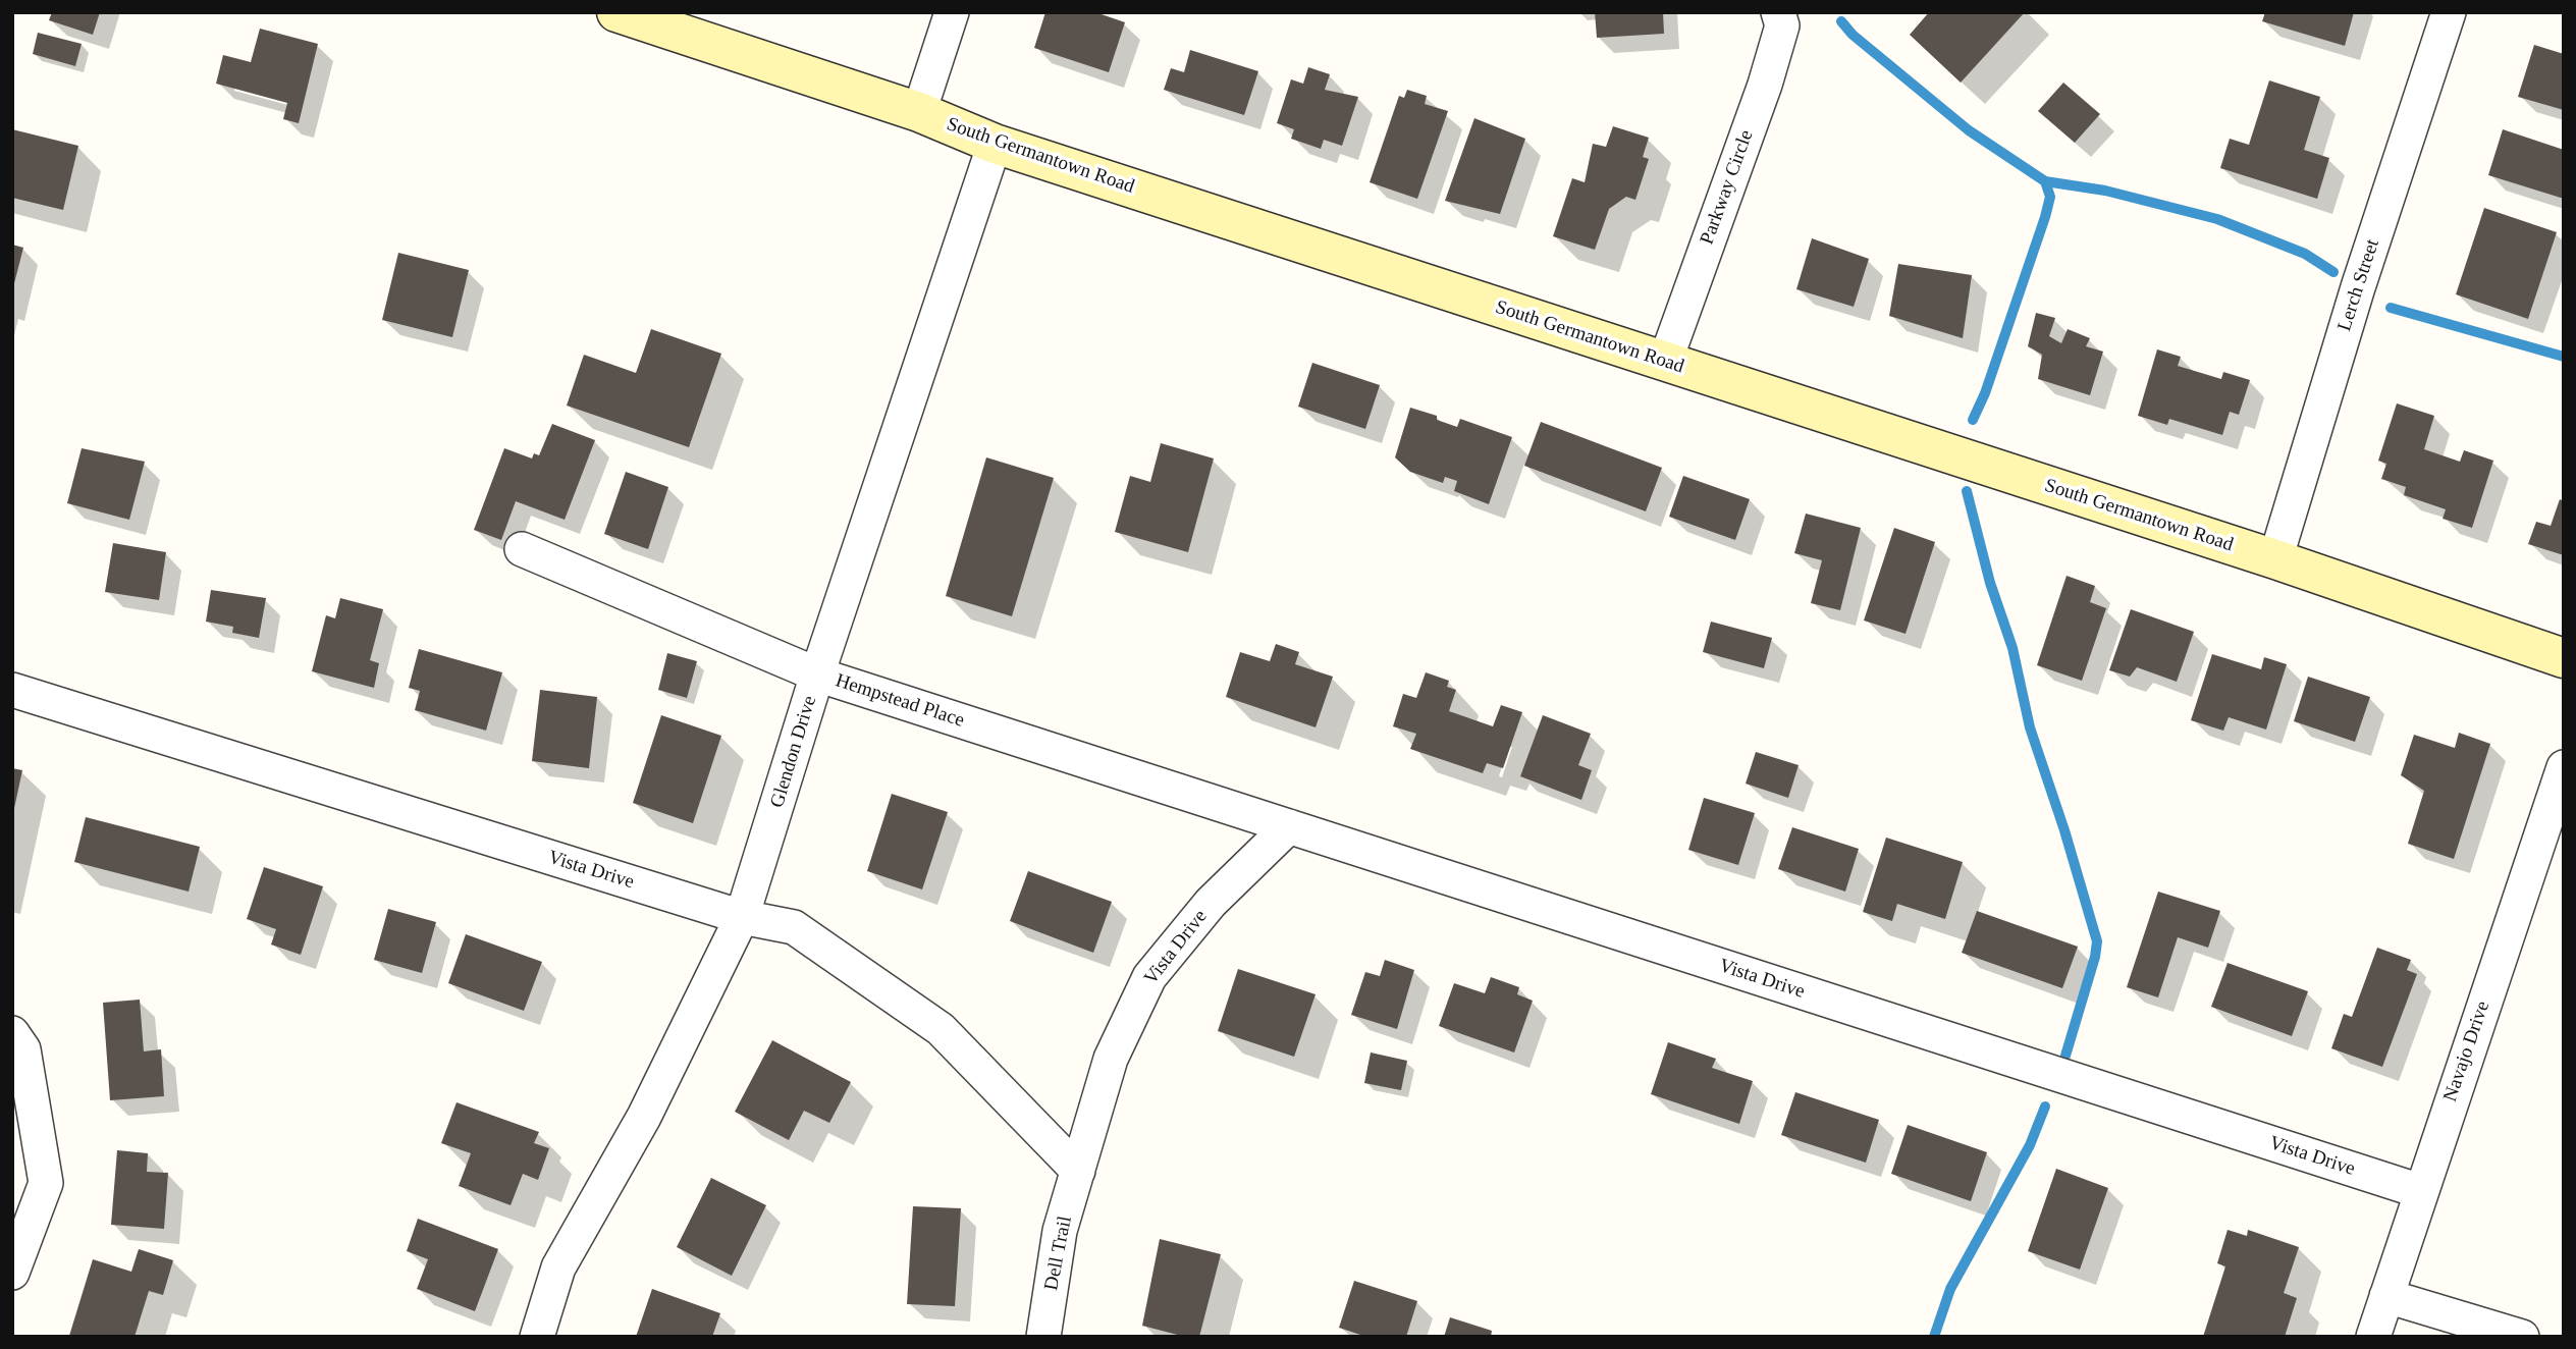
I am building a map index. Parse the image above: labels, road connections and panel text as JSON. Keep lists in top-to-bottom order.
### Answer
{
  "streets": {
    "main road": ["South Germantown Road"],
    "street": [
      "Parkway Circle",
      "Lerch Street",
      "Hempstead Place",
      "Glendon Drive",
      "Vista Drive",
      "Navajo Drive",
      "Dell Trail"
    ]
  },
  "crossings": [
    ["South Germantown Road", "Parkway Circle"],
    ["South Germantown Road", "Lerch Street"],
    ["South Germantown Road", "Glendon Drive"],
    ["Hempstead Place", "Glendon Drive"],
    ["Hempstead Place", "Vista Drive"],
    ["Glendon Drive", "Vista Drive"],
    ["Vista Drive", "Navajo Drive"],
    ["Vista Drive", "Dell Trail"]
  ]
}
